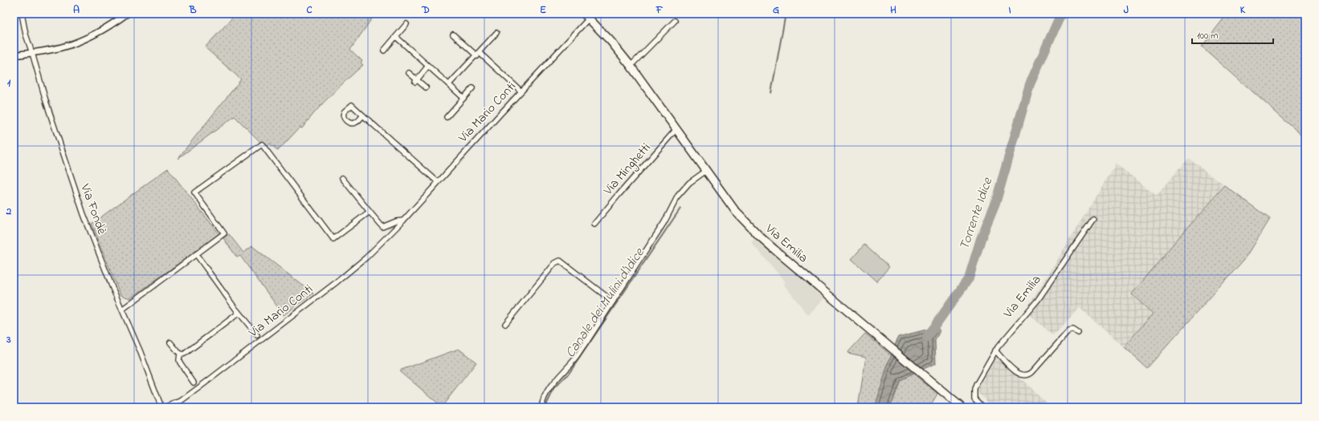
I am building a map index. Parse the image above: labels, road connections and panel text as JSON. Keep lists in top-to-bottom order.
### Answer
{
  "streets": {
    "main road": ["Via Emilia"],
    "street": ["Via Mario Conti", "Via Minghetti", "Via Fondè"]
  },
  "crossings": [
    ["Via Mario Conti", "Via Emilia"],
    ["Via Minghetti", "Via Emilia"]
  ],
  "water": ["Torrente Idice", "Canale dei Mulini d'Idice"],
  "scale_bar": "100 m",
  "grid": {
    "columns": [
      "A",
      "B",
      "C",
      "D",
      "E",
      "F",
      "G",
      "H",
      "I",
      "J",
      "K"
    ],
    "rows": ["1", "2", "3"]
  }
}
